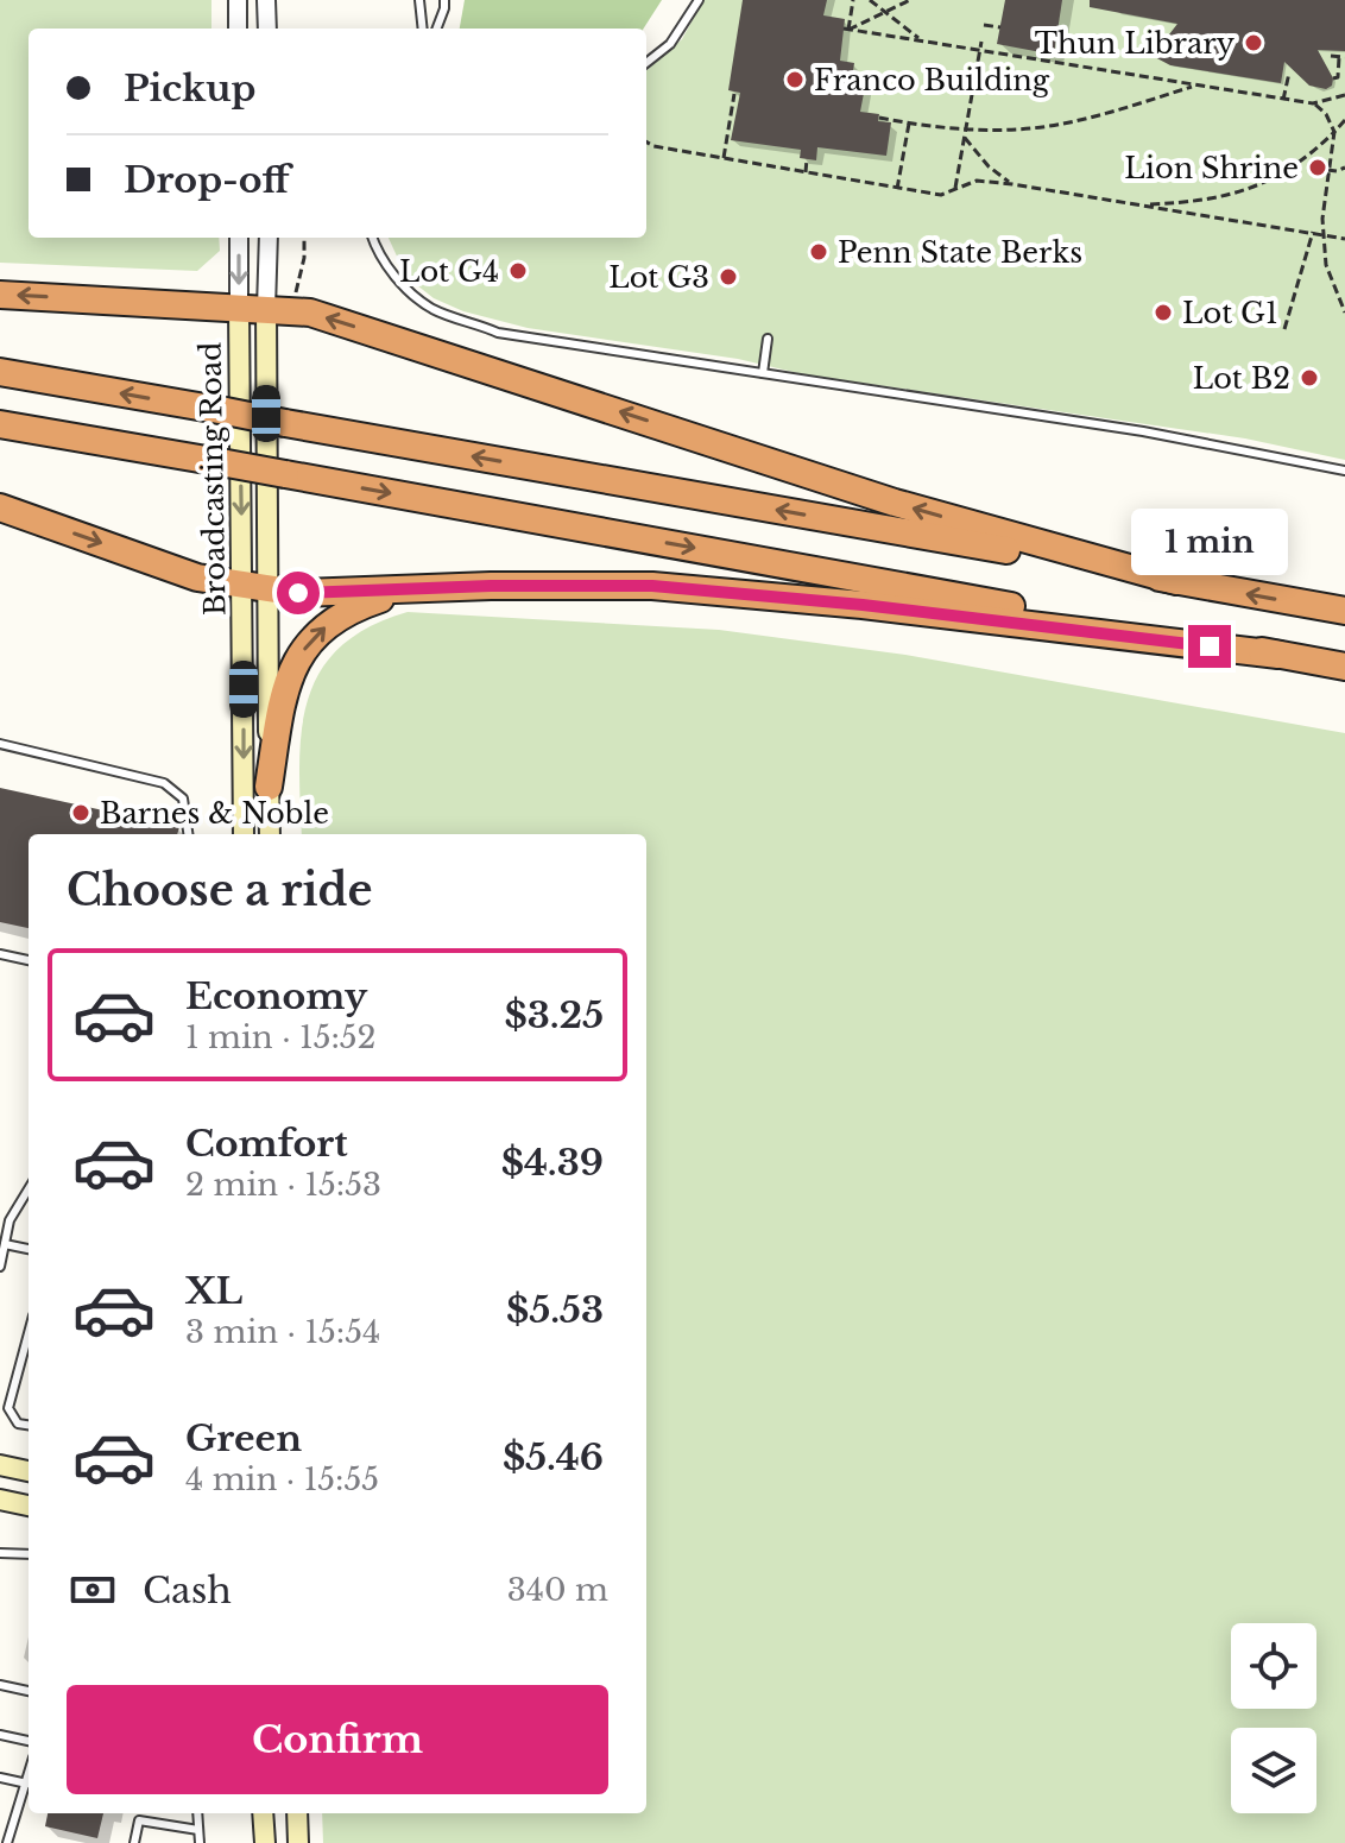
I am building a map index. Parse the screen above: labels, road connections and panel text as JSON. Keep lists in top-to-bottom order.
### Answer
{
  "streets": {
    "main road": ["Broadcasting Road"]
  },
  "one_way": ["Broadcasting Road"],
  "places": [
    "Thun Library",
    "Franco Building",
    "Lion Shrine",
    "Penn State Berks",
    "Lot G4",
    "Lot G3",
    "Lot G1",
    "Lot B2",
    "Barnes & Noble"
  ],
  "page": {
    "banner": ["Pickup", "Drop-off"],
    "bubble": "1 min",
    "heading": "Choose a ride",
    "list": [
      {
        "name": "Economy",
        "note": "1 min · 15:52",
        "value": "$3.25"
      },
      {
        "name": "Comfort",
        "note": "2 min · 15:53",
        "value": "$4.39"
      },
      {
        "name": "XL",
        "note": "3 min · 15:54",
        "value": "$5.53"
      },
      {
        "name": "Green",
        "note": "4 min · 15:55",
        "value": "$5.46"
      }
    ],
    "pay": ["Cash", "340 m"],
    "buttons": "Confirm"
  }
}
